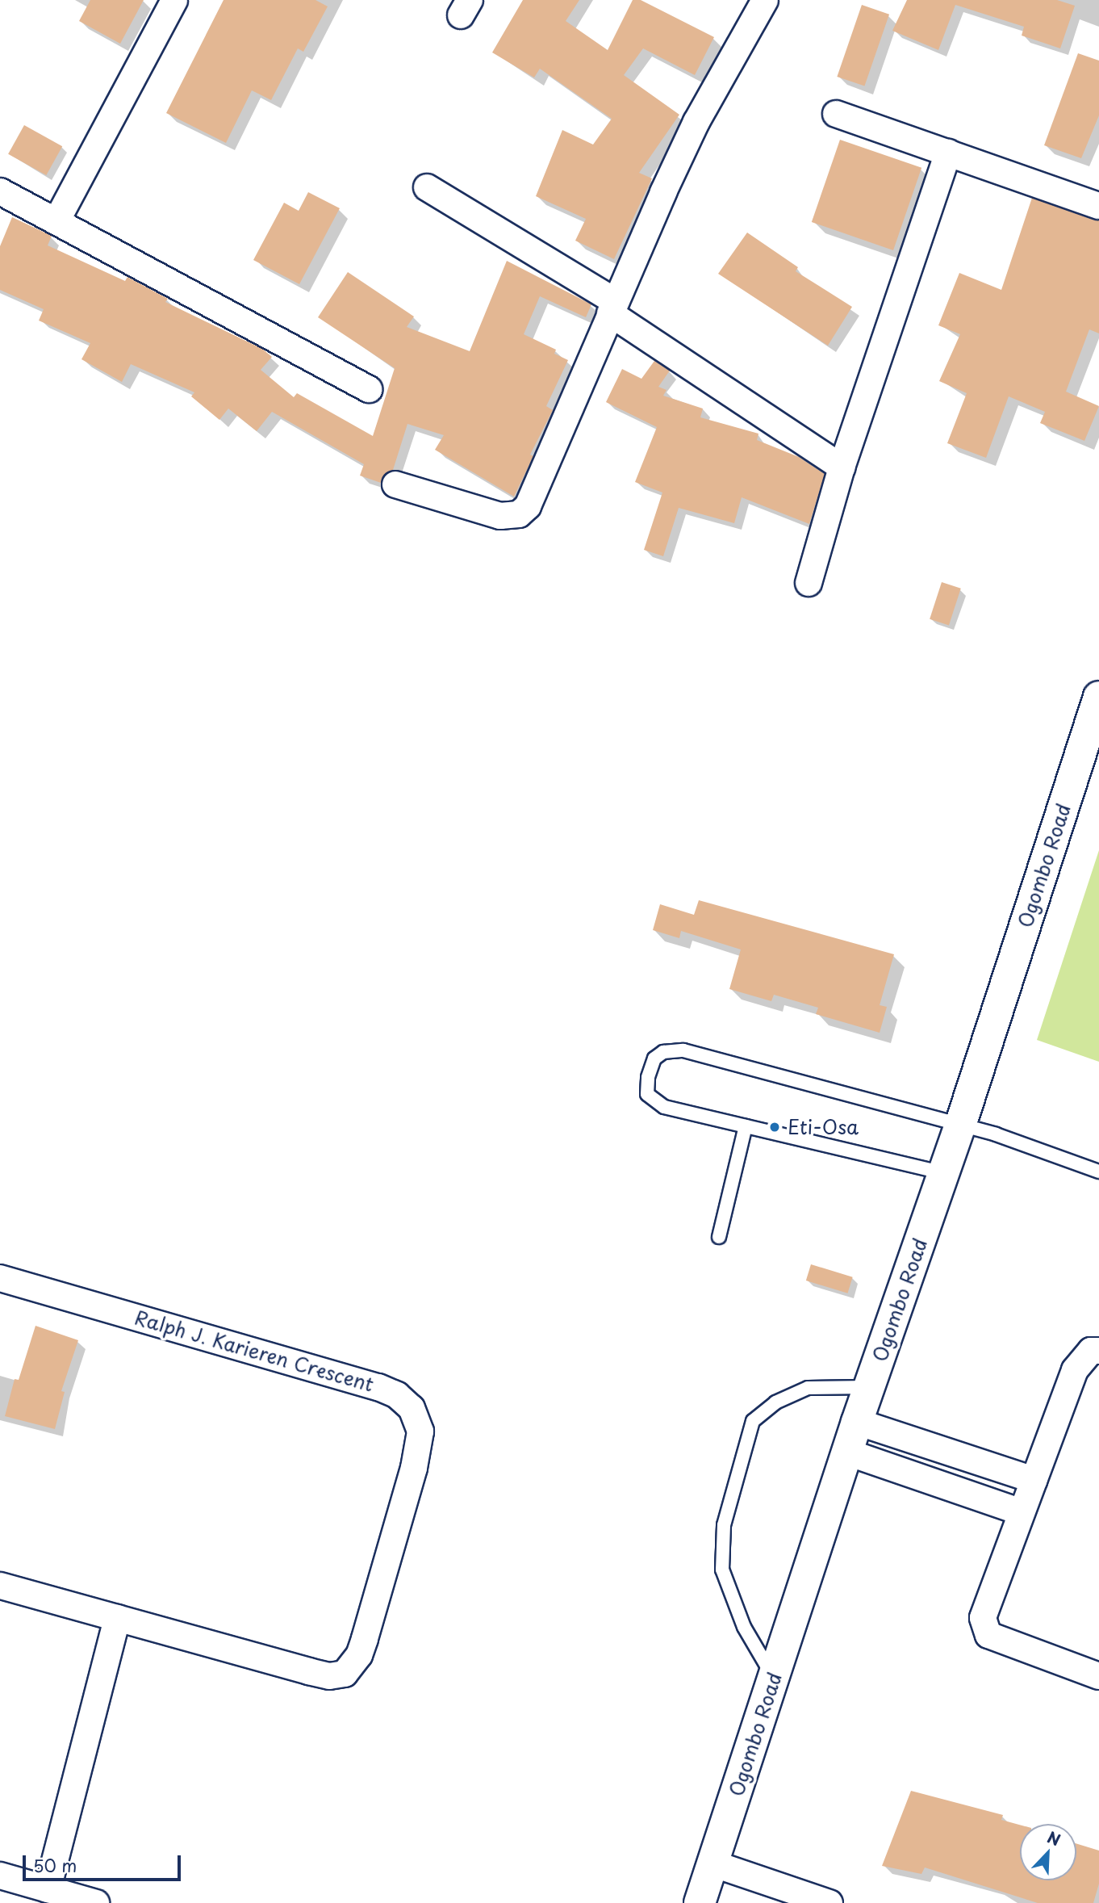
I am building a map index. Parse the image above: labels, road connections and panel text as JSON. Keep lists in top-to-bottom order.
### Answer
{
  "streets": {
    "main road": ["Ogombo Road"],
    "street": ["Ralph J. Karieren Crescent"]
  },
  "places": ["Eti-Osa"],
  "scale_bar": "50 m",
  "north": "top right"
}
